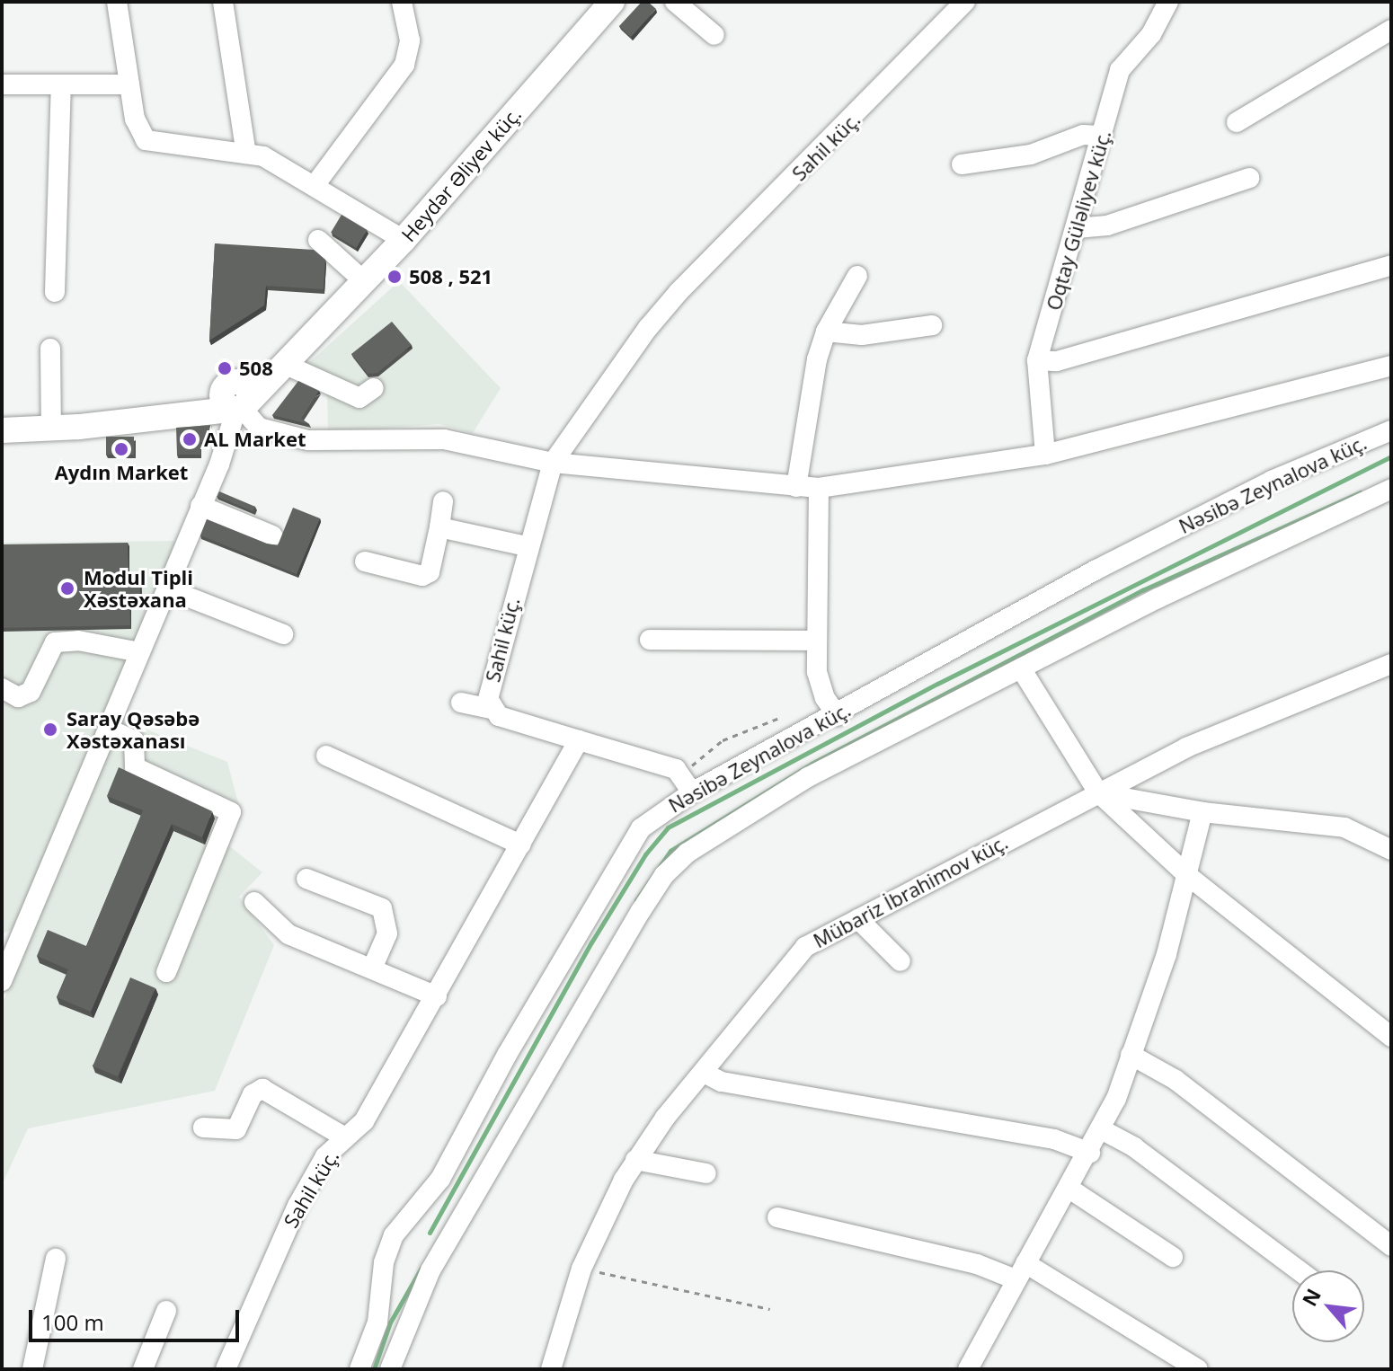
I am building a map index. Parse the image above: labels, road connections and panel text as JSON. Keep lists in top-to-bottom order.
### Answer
{
  "streets": {
    "main road": ["Heydər Əliyev küç."],
    "street": [
      "Sahil küç.",
      "Oqtay Güləliyev küç.",
      "Nəsibə Zeynalova küç.",
      "Mübariz İbrahimov küç."
    ]
  },
  "places": [
    "508 , 521",
    "508",
    "AL Market",
    "Aydın Market",
    "Modul Tipli Xəstəxana",
    "Saray Qəsəbə Xəstəxanası"
  ],
  "scale_bar": "100 m",
  "north": "top left"
}
